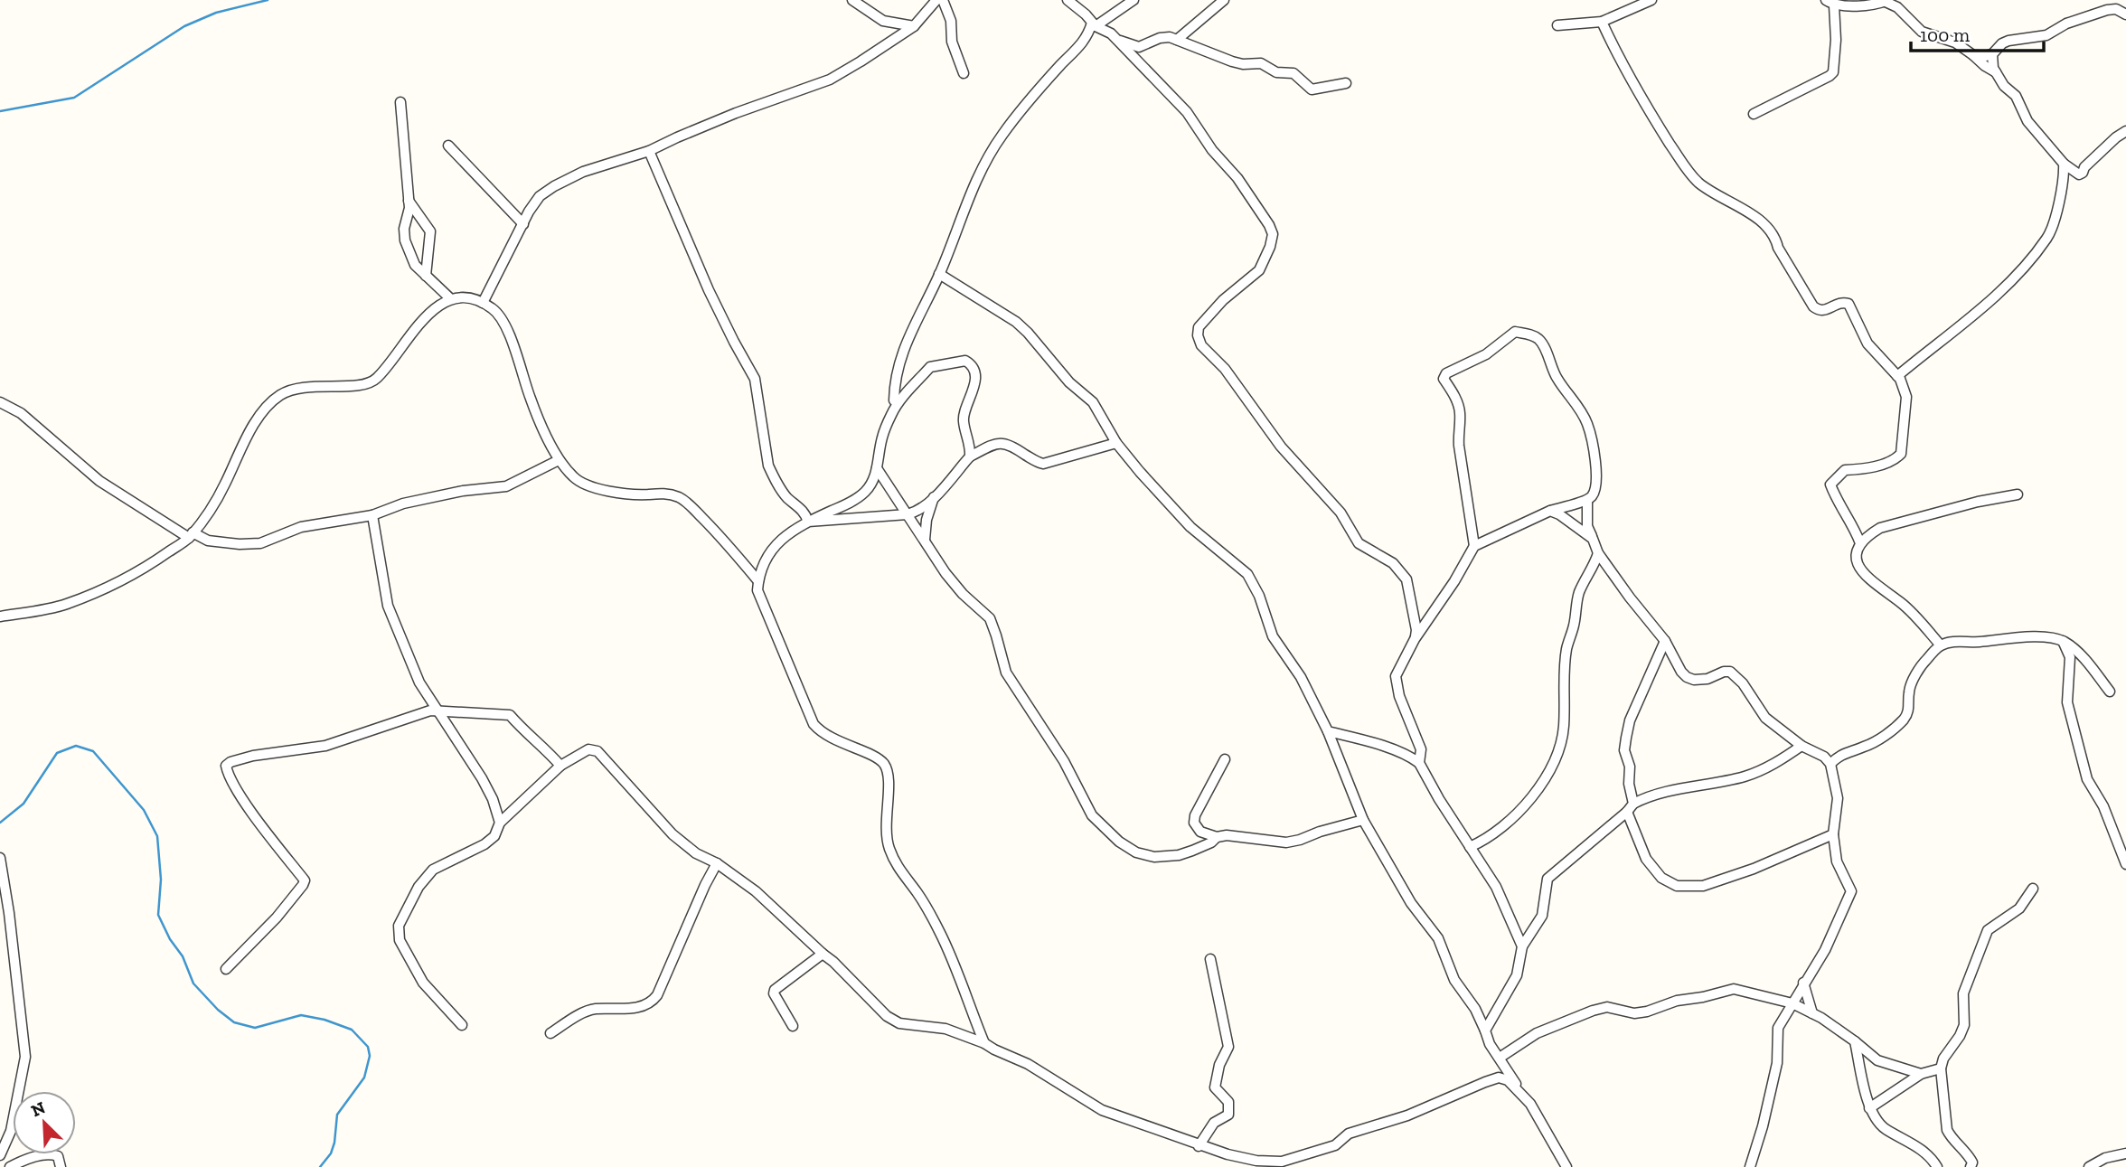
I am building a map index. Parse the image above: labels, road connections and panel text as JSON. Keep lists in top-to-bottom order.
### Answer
{
  "scale_bar": "100 m",
  "north": "top left"
}
